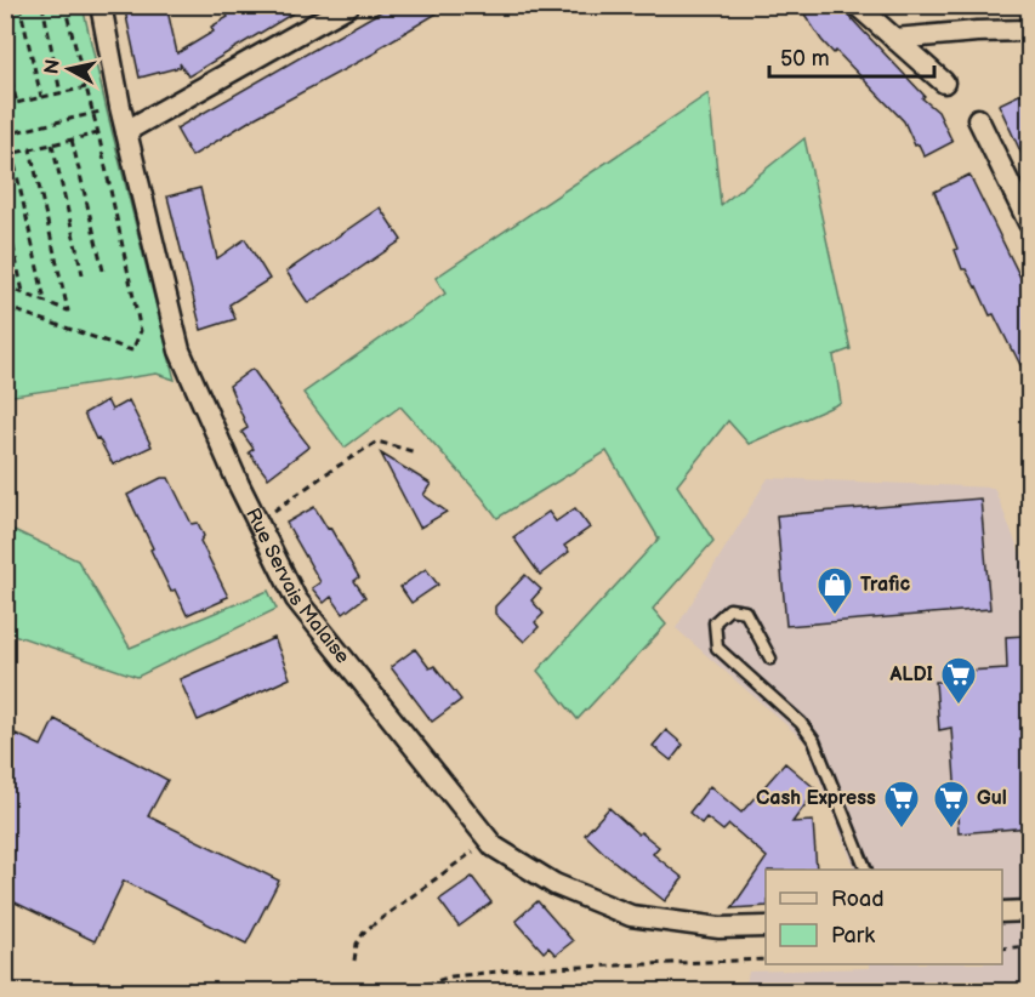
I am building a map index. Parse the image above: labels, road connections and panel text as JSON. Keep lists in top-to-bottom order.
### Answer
{
  "streets": {
    "street": ["Rue Servais Malaise"]
  },
  "places": {
    "shop": ["Trafic"],
    "supermarket": ["ALDI", "Cash Express", "Gul"]
  },
  "legend": ["Road", "Park"],
  "scale_bar": "50 m",
  "north": "left"
}
